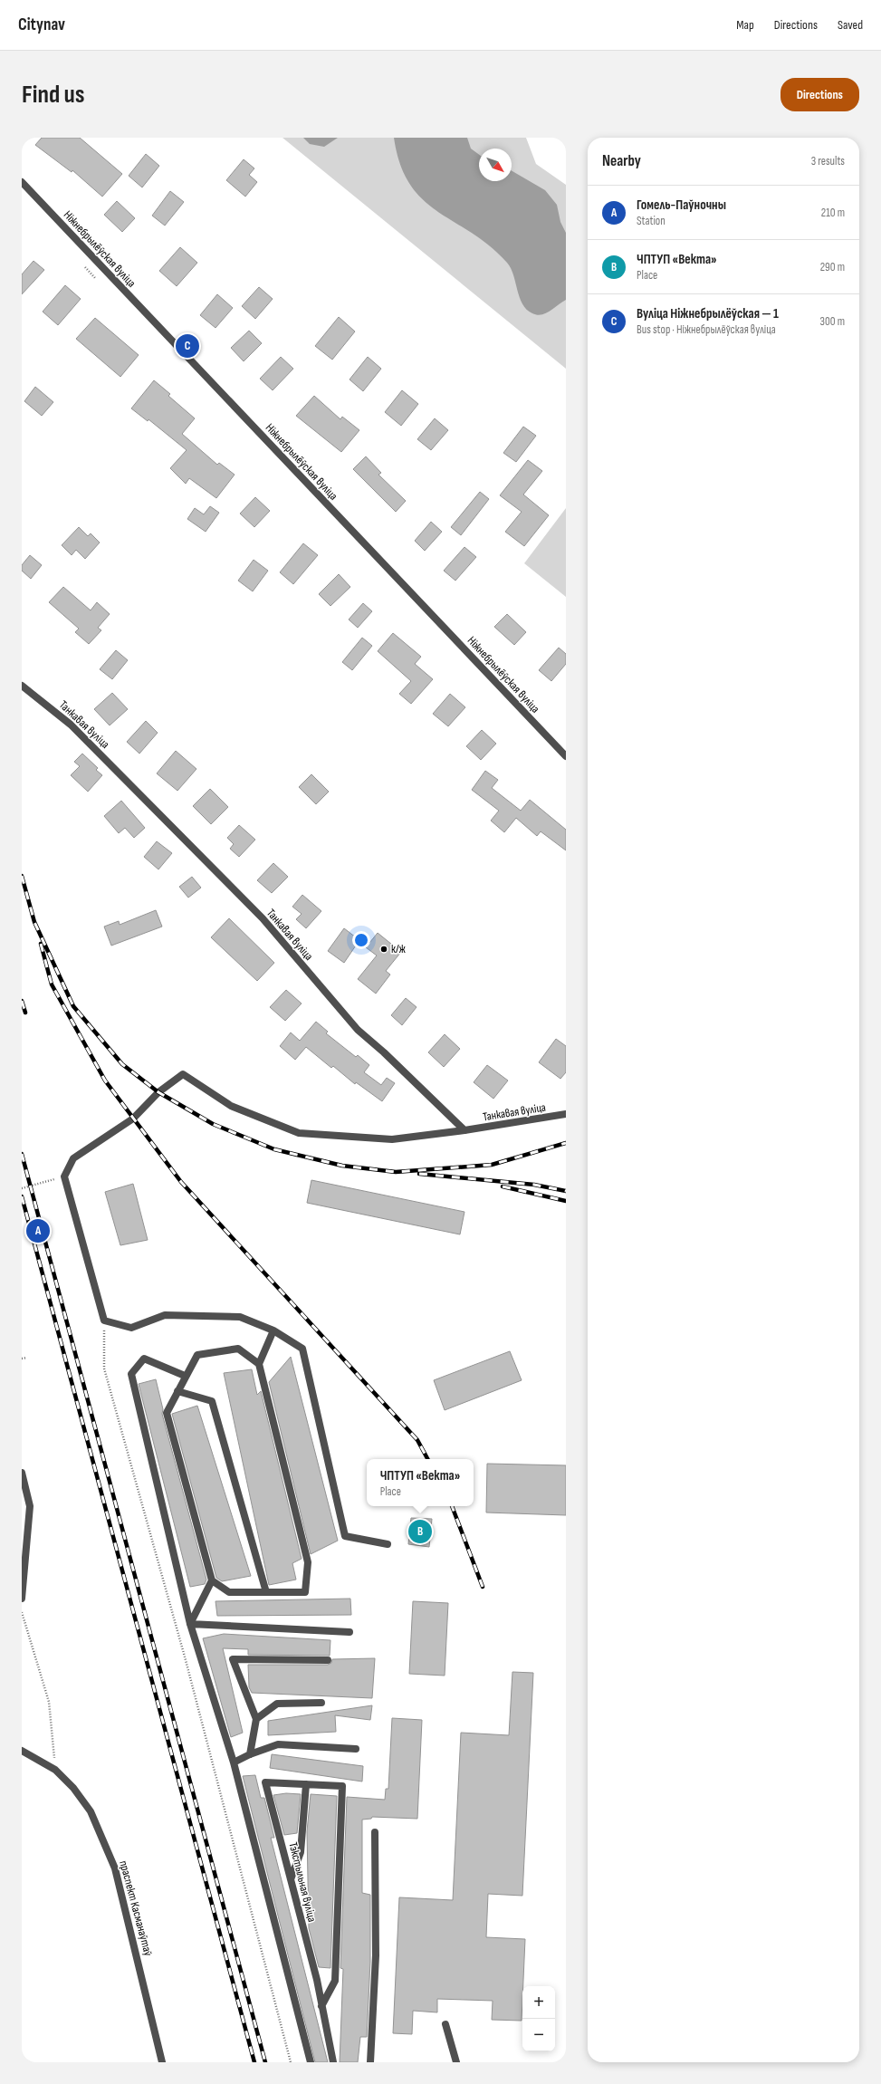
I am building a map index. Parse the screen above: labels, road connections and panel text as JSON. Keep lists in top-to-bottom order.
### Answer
{
  "streets": {
    "street": [
      "Ніжнебрылёўская вуліца",
      "Танкавая вуліца",
      "Тэкстыльная вуліца",
      "праспект Касманаўтаў"
    ]
  },
  "places": ["к/ж"],
  "north": "bottom right",
  "page": {
    "header": "Citynav",
    "nav": ["Map", "Directions", "Saved"],
    "buttons": "Directions",
    "title": "Find us",
    "heading": ["Nearby", "3 results"],
    "list": [
      {
        "mark": "A",
        "name": "Гомель-Паўночны",
        "note": "Station",
        "value": "210 m"
      },
      {
        "mark": "B",
        "name": "ЧПТУП «Векта»",
        "note": "Place",
        "value": "290 m"
      },
      {
        "mark": "C",
        "name": "Вуліца Ніжнебрылёўская — 1",
        "note": "Bus stop · Ніжнебрылёўская вуліца",
        "value": "300 m"
      }
    ],
    "pins": ["C", "A", "B"],
    "popup": ["ЧПТУП «Векта»", "Place"],
    "map_buttons": ["+", "−"]
  }
}
